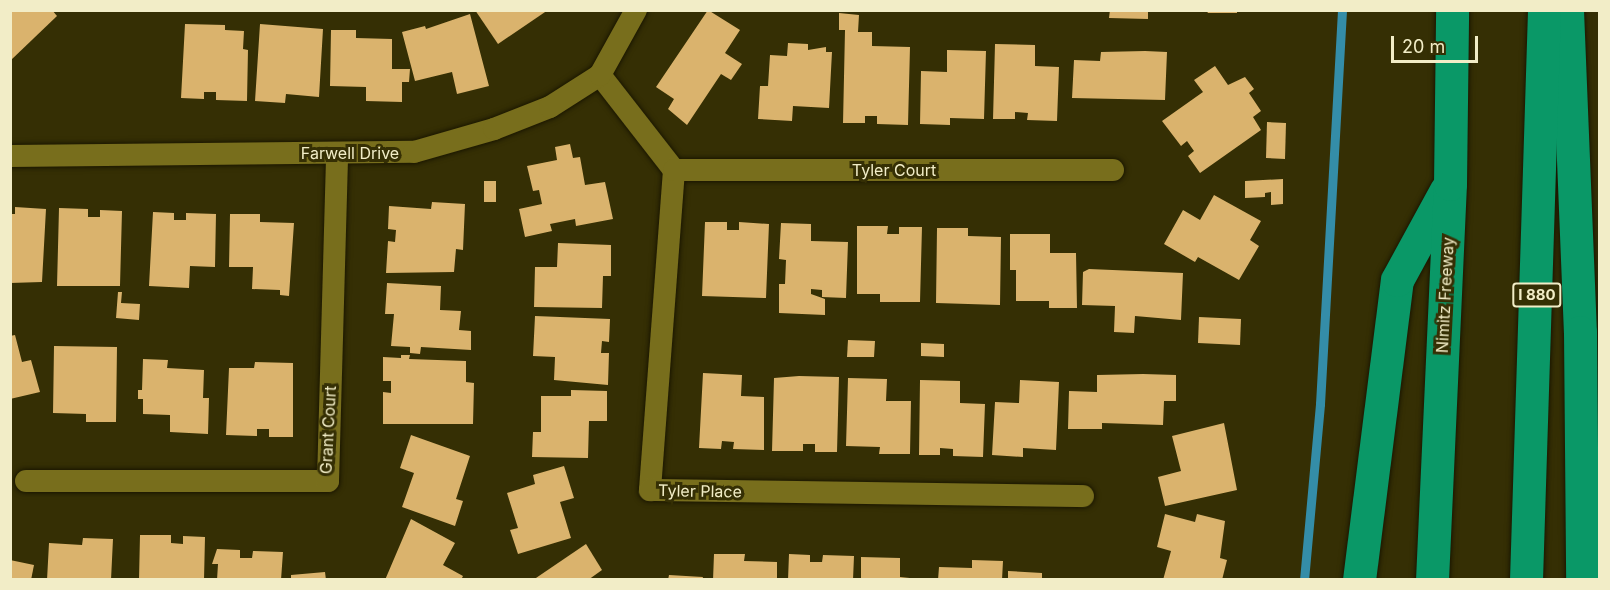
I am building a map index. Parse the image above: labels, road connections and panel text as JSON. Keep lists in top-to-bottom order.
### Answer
{
  "streets": {
    "highway": ["Nimitz Freeway", "I 880"],
    "street": [
      "Farwell Drive",
      "Tyler Court",
      "Grant Court",
      "Tyler Place"
    ]
  },
  "crossings": [
    ["Farwell Drive", "Grant Court"],
    ["Tyler Court", "Tyler Place"]
  ],
  "scale_bar": "20 m"
}
